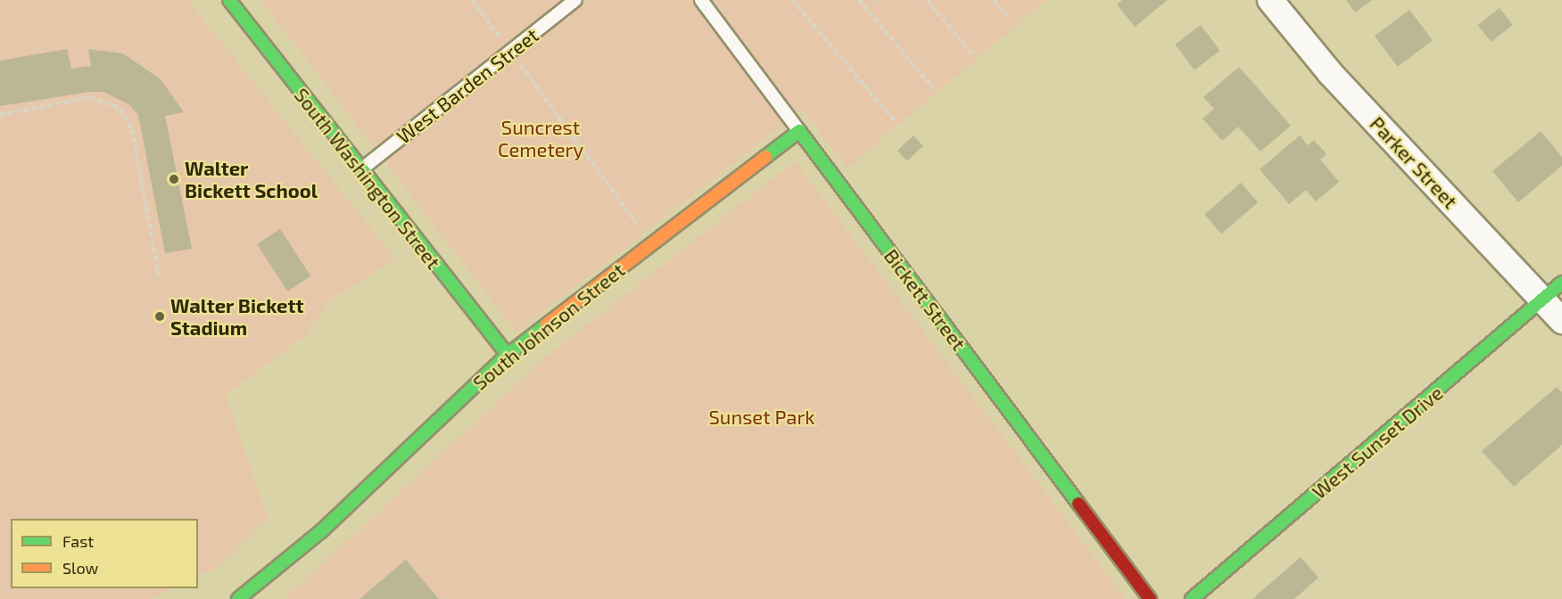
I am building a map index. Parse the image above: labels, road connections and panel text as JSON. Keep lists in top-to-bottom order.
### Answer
{
  "streets": {
    "street": [
      "Parker Street",
      "South Washington Street",
      "Bickett Street",
      "South Johnson Street",
      "West Sunset Drive"
    ],
    "lane": ["West Barden Street"]
  },
  "crossings": [
    ["West Barden Street", "South Washington Street"],
    ["Parker Street", "West Sunset Drive"],
    ["South Washington Street", "South Johnson Street"],
    ["Bickett Street", "South Johnson Street"]
  ],
  "parks": ["Suncrest Cemetery", "Sunset Park"],
  "places": ["Walter Bickett School", "Walter Bickett Stadium"],
  "legend": ["Fast", "Slow"]
}
